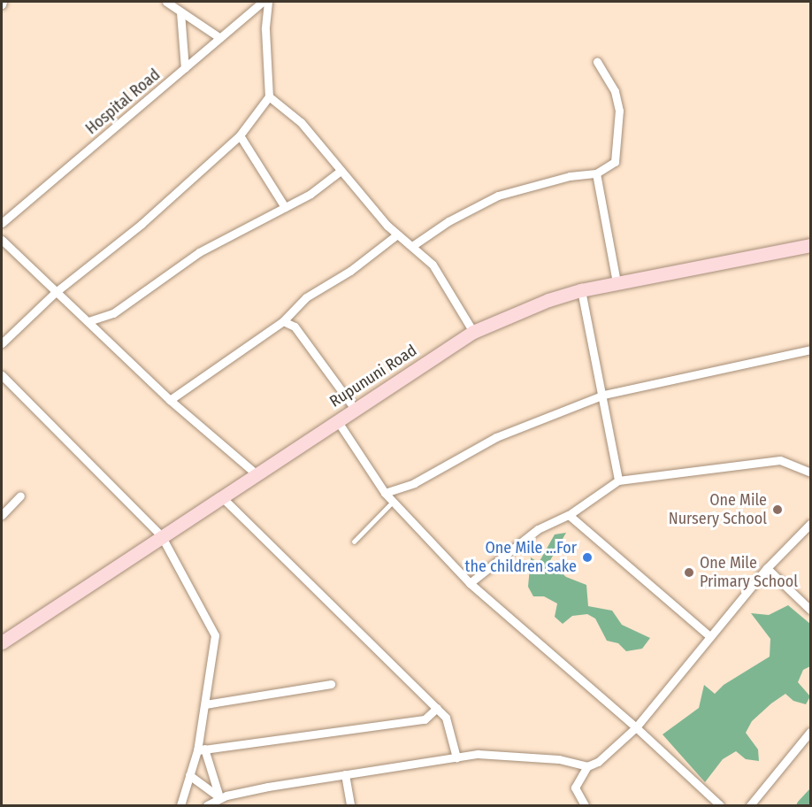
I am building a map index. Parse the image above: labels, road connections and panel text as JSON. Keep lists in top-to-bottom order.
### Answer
{
  "streets": {
    "main road": ["Rupununi Road"],
    "street": ["Hospital Road"]
  },
  "places": ["One Mile Nursery School", "One Mile ...For the children sake", "One Mile Primary School"]
}
